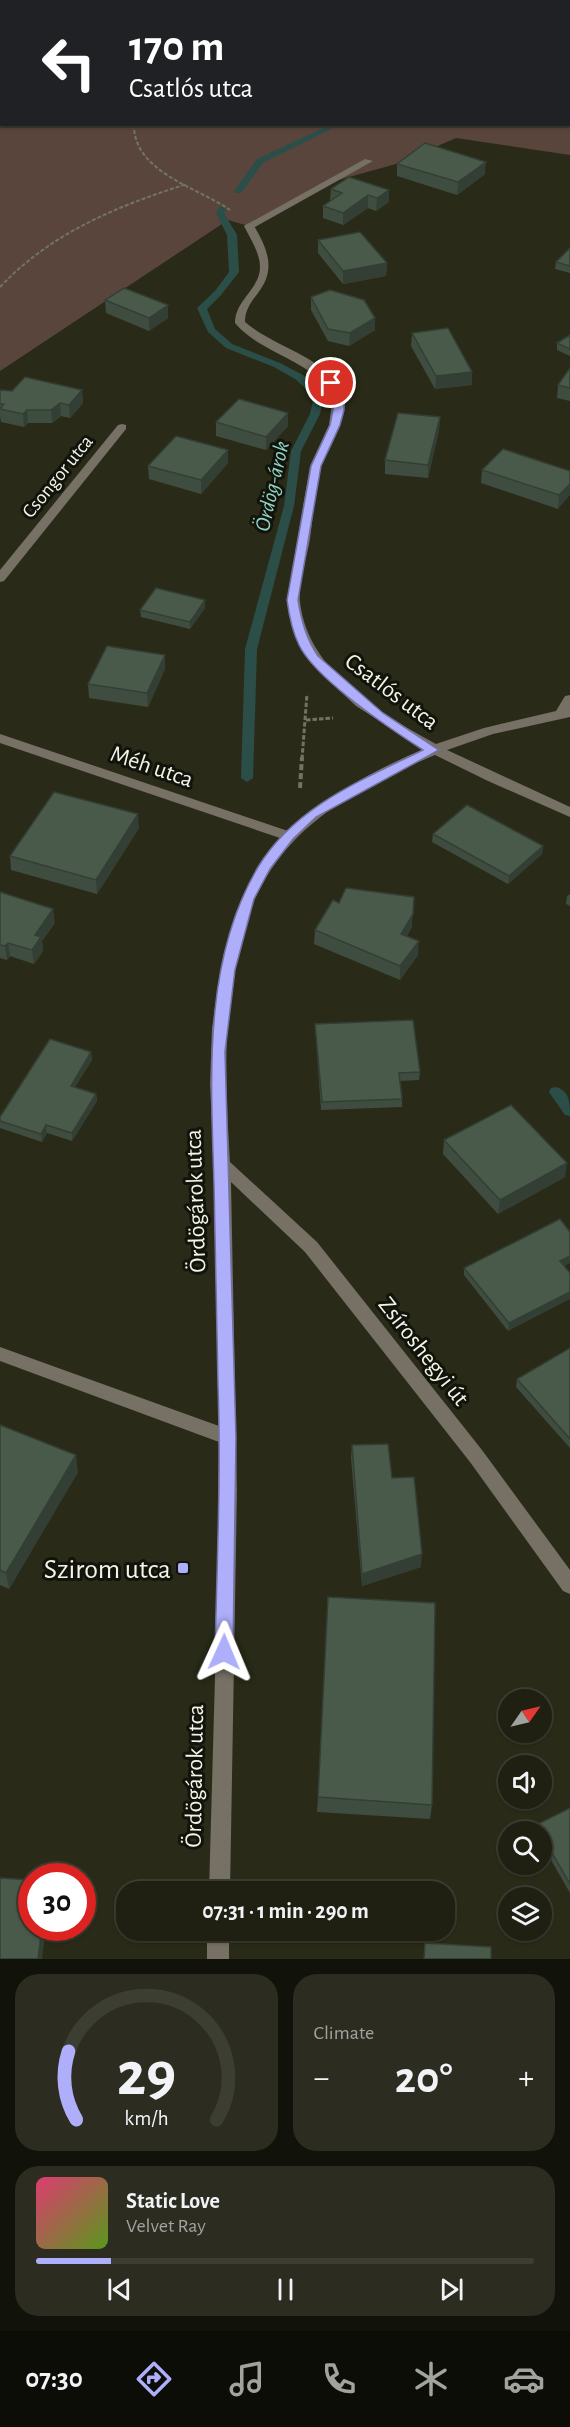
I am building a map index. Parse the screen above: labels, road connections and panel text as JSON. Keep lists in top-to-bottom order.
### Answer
{
  "streets": {
    "street": [
      "Csongor utca",
      "Csatlós utca",
      "Méh utca",
      "Ördögárok utca",
      "Zsíroshegyi út"
    ]
  },
  "crossings": [
    ["Csatlós utca", "Ördögárok utca"],
    ["Méh utca", "Ördögárok utca"],
    ["Ördögárok utca", "Zsíroshegyi út"]
  ],
  "water": ["Ördög-árok"],
  "places": {
    "transit": ["Szirom utca"]
  },
  "north": "top right",
  "page": {
    "turn": ["170 m", "Csatlós utca"],
    "limit": "30",
    "trip": "07:31 · 1 min · 290 m",
    "tile": "Climate",
    "heat": ["−", "20°", "+"],
    "song": ["Static Love", "Velvet Ray"],
    "tabs": "07:30",
    "gauge": ["29", "km/h"]
  }
}
